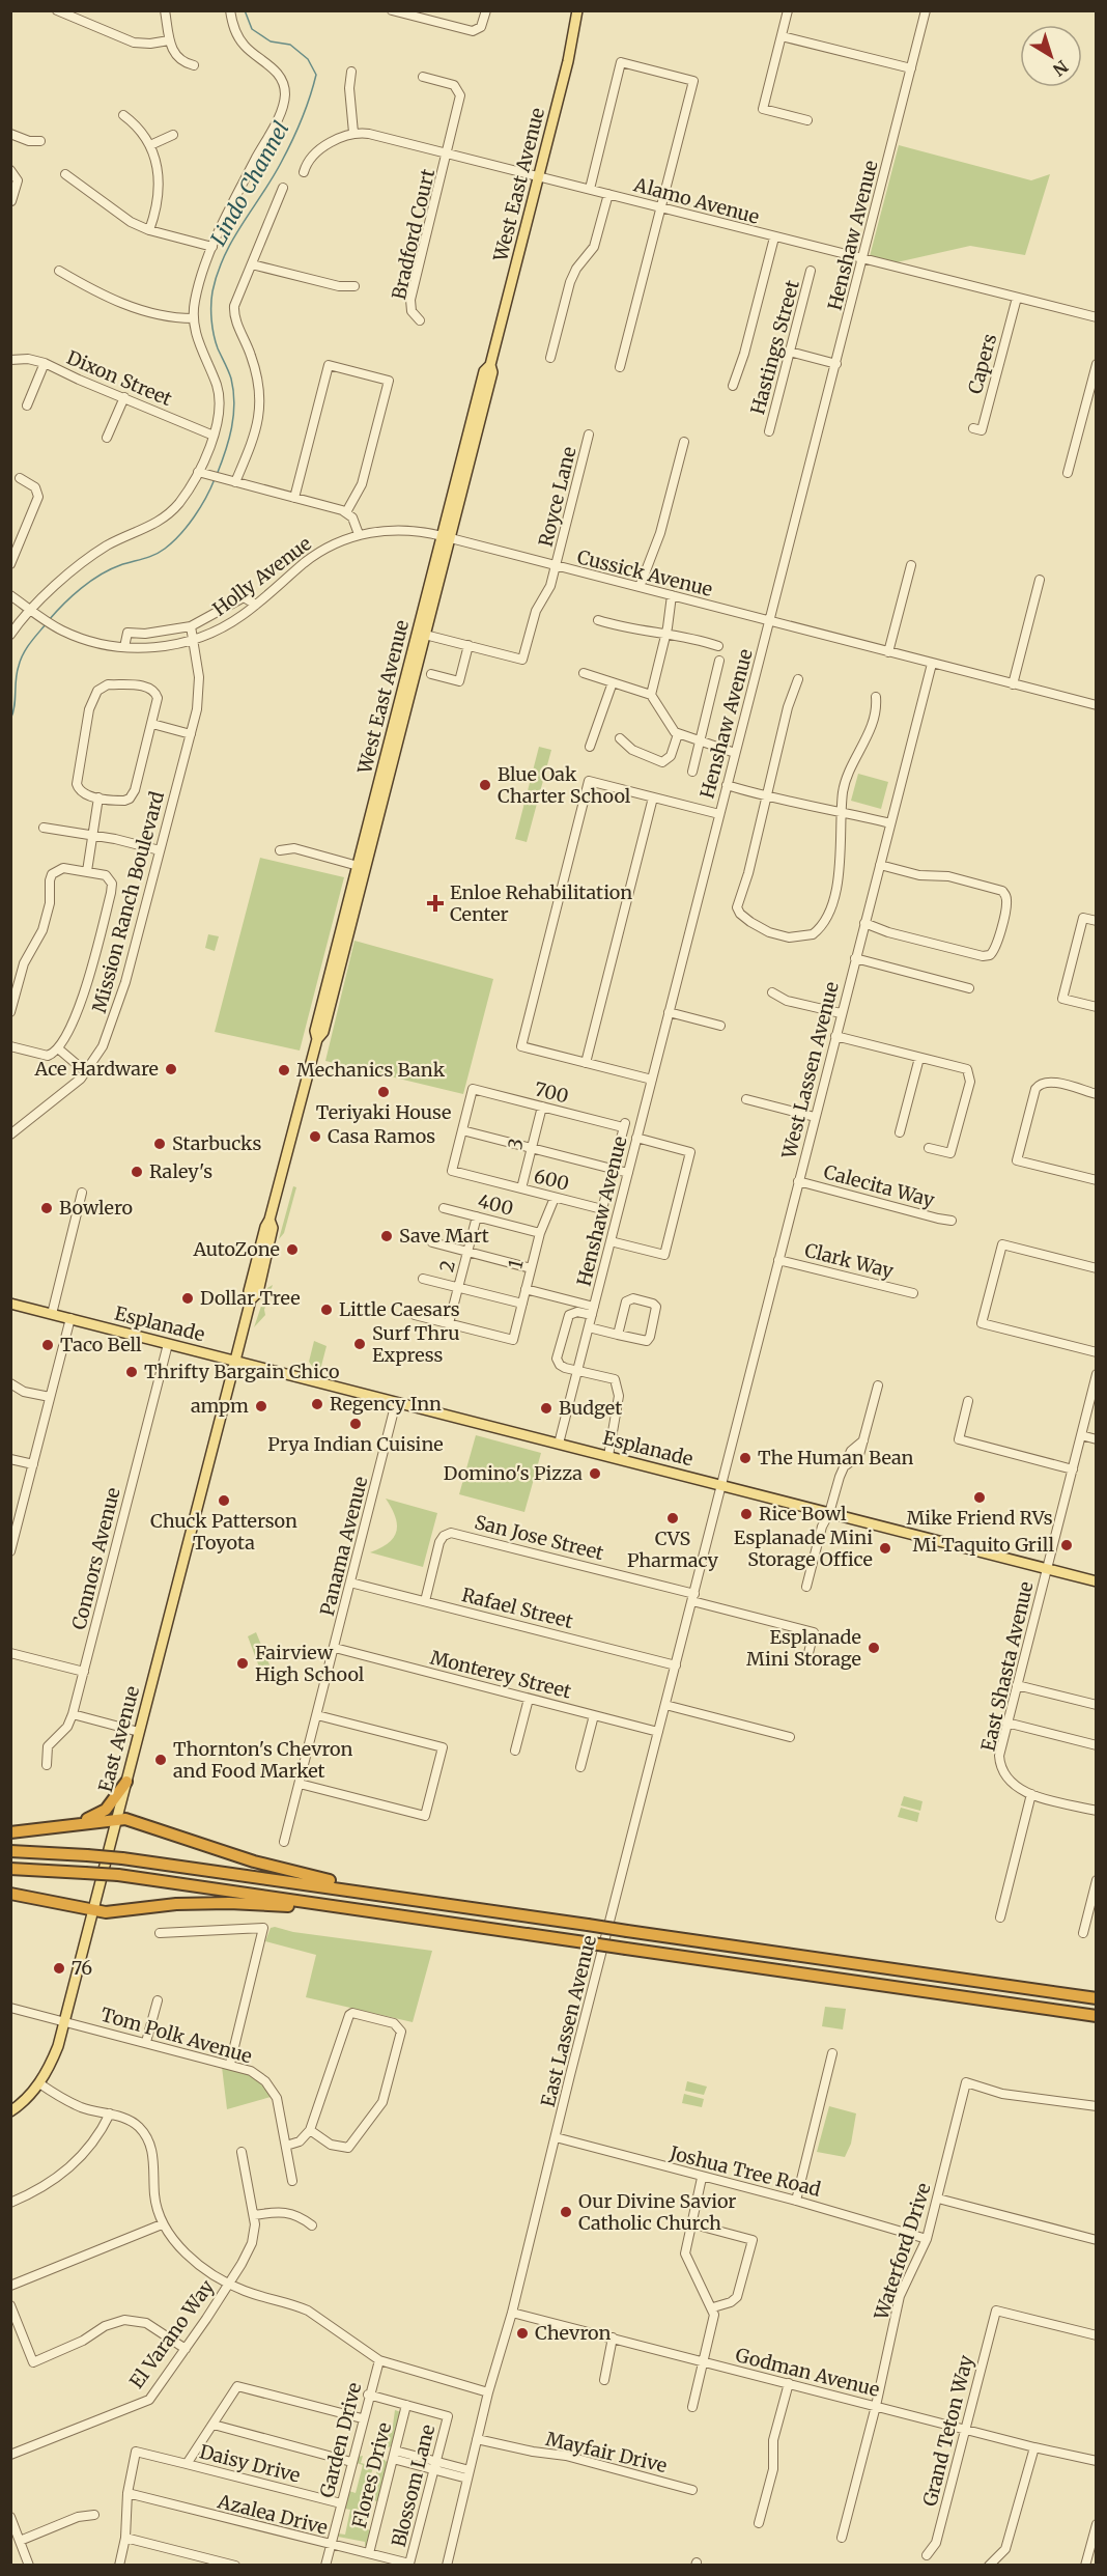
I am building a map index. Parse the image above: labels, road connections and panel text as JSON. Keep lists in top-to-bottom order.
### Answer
{
  "streets": {
    "main road": ["West East Avenue", "Esplanade", "East Avenue"],
    "street": [
      "Alamo Avenue",
      "Bradford Court",
      "Henshaw Avenue",
      "Hastings Street",
      "Capers",
      "Dixon Street",
      "Royce Lane",
      "Cussick Avenue",
      "Holly Avenue",
      "Mission Ranch Boulevard",
      "West Lassen Avenue",
      "700",
      "3",
      "600",
      "Calecita Way",
      "400",
      "Clark Way",
      "1",
      "2",
      "San Jose Street",
      "Panama Avenue",
      "Connors Avenue",
      "Rafael Street",
      "East Shasta Avenue",
      "Monterey Street",
      "East Lassen Avenue",
      "Tom Polk Avenue",
      "Joshua Tree Road",
      "Waterford Drive",
      "El Varano Way",
      "Godman Avenue",
      "Grand Teton Way",
      "Garden Drive",
      "Mayfair Drive",
      "Daisy Drive",
      "Flores Drive",
      "Blossom Lane",
      "Azalea Drive"
    ]
  },
  "crossings": [
    ["West East Avenue", "Alamo Avenue"],
    ["West East Avenue", "Cussick Avenue"],
    ["West East Avenue", "Esplanade"],
    ["West East Avenue", "East Avenue"],
    ["Alamo Avenue", "Bradford Court"],
    ["Alamo Avenue", "Henshaw Avenue"],
    ["Alamo Avenue", "Capers"],
    ["Henshaw Avenue", "Cussick Avenue"],
    ["Henshaw Avenue", "600"],
    ["Henshaw Avenue", "Esplanade"],
    ["Royce Lane", "Cussick Avenue"],
    ["Cussick Avenue", "Holly Avenue"],
    ["Cussick Avenue", "West Lassen Avenue"],
    ["Holly Avenue", "Mission Ranch Boulevard"],
    ["West Lassen Avenue", "Calecita Way"],
    ["West Lassen Avenue", "Clark Way"],
    ["West Lassen Avenue", "Esplanade"],
    ["West Lassen Avenue", "East Lassen Avenue"],
    ["700", "3"],
    ["700", "600"],
    ["3", "600"],
    ["600", "1"],
    ["400", "1"],
    ["400", "2"],
    ["1", "2"],
    ["Esplanade", "Panama Avenue"],
    ["Esplanade", "Connors Avenue"],
    ["Esplanade", "East Shasta Avenue"],
    ["Esplanade", "East Avenue"],
    ["Esplanade", "East Lassen Avenue"],
    ["San Jose Street", "Rafael Street"],
    ["San Jose Street", "East Lassen Avenue"],
    ["Panama Avenue", "Rafael Street"],
    ["Panama Avenue", "Monterey Street"],
    ["Rafael Street", "East Lassen Avenue"],
    ["Monterey Street", "East Lassen Avenue"],
    ["East Avenue", "Tom Polk Avenue"],
    ["East Lassen Avenue", "Joshua Tree Road"],
    ["East Lassen Avenue", "Godman Avenue"],
    ["East Lassen Avenue", "Mayfair Drive"],
    ["Joshua Tree Road", "Waterford Drive"],
    ["Waterford Drive", "Godman Avenue"],
    ["Godman Avenue", "Grand Teton Way"],
    ["Garden Drive", "Daisy Drive"],
    ["Garden Drive", "Azalea Drive"],
    ["Daisy Drive", "Azalea Drive"],
    ["Flores Drive", "Blossom Lane"],
    ["Flores Drive", "Azalea Drive"],
    ["Blossom Lane", "Azalea Drive"]
  ],
  "water": ["Lindo Channel"],
  "places": {
    "other": [
      "Blue Oak Charter School",
      "Ace Hardware",
      "Mechanics Bank",
      "Teriyaki House",
      "Casa Ramos",
      "Starbucks",
      "Raley's",
      "Bowlero",
      "Save Mart",
      "AutoZone",
      "Dollar Tree",
      "Little Caesars",
      "Surf Thru Express",
      "Taco Bell",
      "Thrifty Bargain Chico",
      "Regency Inn",
      "ampm",
      "Budget",
      "Prya Indian Cuisine",
      "The Human Bean",
      "Domino's Pizza",
      "Mike Friend RVs",
      "Chuck Patterson Toyota",
      "Rice Bowl",
      "CVS Pharmacy",
      "Mi Taquito Grill",
      "Esplanade Mini Storage Office",
      "Esplanade Mini Storage",
      "Fairview High School",
      "Thornton's Chevron and Food Market",
      "76",
      "Our Divine Savior Catholic Church",
      "Chevron"
    ],
    "health": ["Enloe Rehabilitation Center"]
  },
  "north": "bottom right"
}
